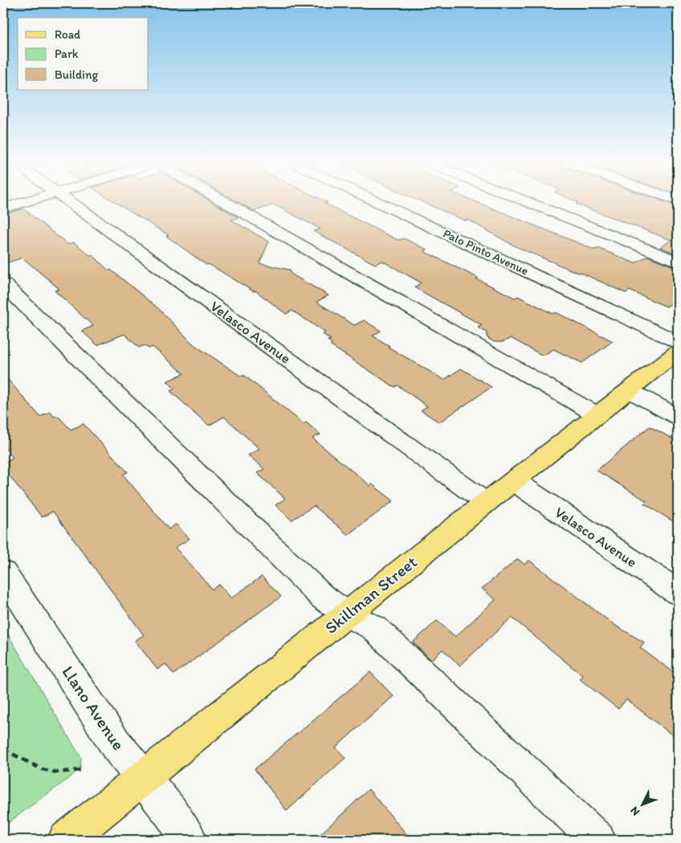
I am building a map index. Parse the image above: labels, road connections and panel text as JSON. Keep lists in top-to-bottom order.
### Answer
{
  "streets": {
    "main road": ["Skillman Street"],
    "street": ["Palo Pinto Avenue", "Velasco Avenue", "Llano Avenue"]
  },
  "crossings": [
    ["Velasco Avenue", "Skillman Street"],
    ["Skillman Street", "Llano Avenue"]
  ],
  "legend": ["Road", "Park", "Building"],
  "north": "bottom left"
}
